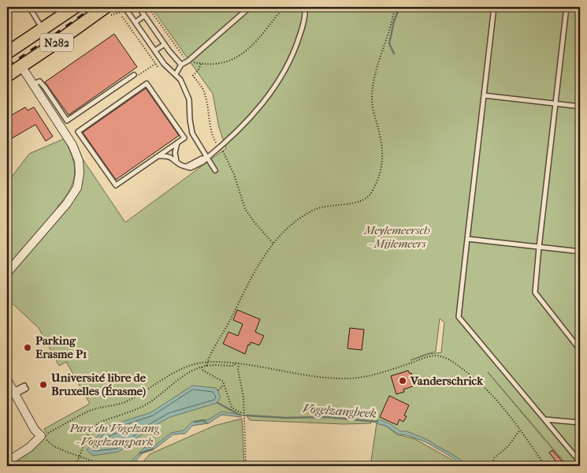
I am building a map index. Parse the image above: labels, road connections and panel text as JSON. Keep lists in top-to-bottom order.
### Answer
{
  "streets": {
    "main road": ["N282"]
  },
  "water": ["Vogelzangbeek"],
  "parks": ["Meylemeersch - Mijlemeers", "Parc du Vogelzang - Vogelzangpark"],
  "places": ["Parking Erasme P1", "Vanderschrick", "Université libre de Bruxelles (Érasme)"]
}
